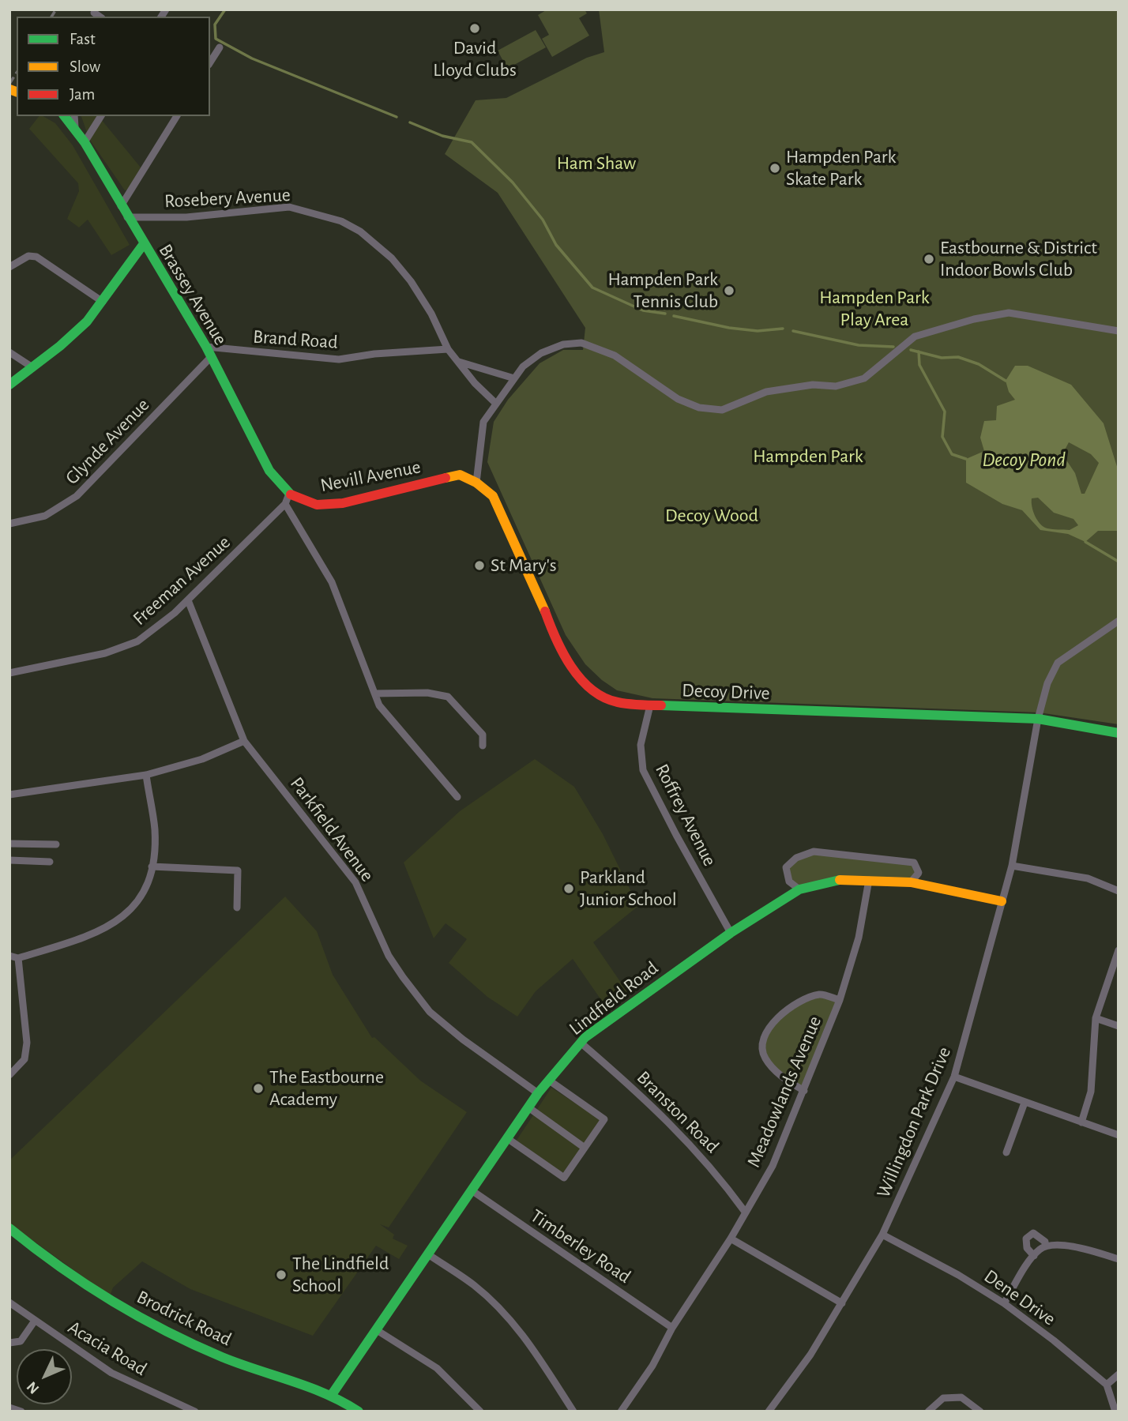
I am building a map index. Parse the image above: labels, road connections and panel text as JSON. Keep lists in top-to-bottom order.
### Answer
{
  "streets": {
    "street": [
      "Rosebery Avenue",
      "Brassey Avenue",
      "Brand Road",
      "Glynde Avenue",
      "Nevill Avenue",
      "Freeman Avenue",
      "Decoy Drive",
      "Roffrey Avenue",
      "Parkfield Avenue",
      "Lindfield Road",
      "Meadowlands Avenue",
      "Branston Road",
      "Willingdon Park Drive",
      "Timberley Road",
      "Dene Drive",
      "Brodrick Road",
      "Acacia Road"
    ]
  },
  "crossings": [
    ["Rosebery Avenue", "Brassey Avenue"],
    ["Rosebery Avenue", "Brand Road"],
    ["Brassey Avenue", "Brand Road"],
    ["Brassey Avenue", "Glynde Avenue"],
    ["Brassey Avenue", "Nevill Avenue"],
    ["Brassey Avenue", "Freeman Avenue"],
    ["Nevill Avenue", "Freeman Avenue"],
    ["Nevill Avenue", "Decoy Drive"],
    ["Freeman Avenue", "Parkfield Avenue"],
    ["Decoy Drive", "Roffrey Avenue"],
    ["Decoy Drive", "Willingdon Park Drive"],
    ["Roffrey Avenue", "Lindfield Road"],
    ["Parkfield Avenue", "Lindfield Road"],
    ["Lindfield Road", "Meadowlands Avenue"],
    ["Lindfield Road", "Branston Road"],
    ["Lindfield Road", "Willingdon Park Drive"],
    ["Lindfield Road", "Timberley Road"],
    ["Lindfield Road", "Brodrick Road"],
    ["Meadowlands Avenue", "Branston Road"],
    ["Meadowlands Avenue", "Timberley Road"],
    ["Willingdon Park Drive", "Dene Drive"]
  ],
  "water": ["Decoy Pond"],
  "parks": [
    "Ham Shaw",
    "Hampden Park Play Area",
    "Hampden Park",
    "Decoy Wood"
  ],
  "places": [
    "David Lloyd Clubs",
    "Hampden Park Skate Park",
    "Eastbourne & District Indoor Bowls Club",
    "Hampden Park Tennis Club",
    "St Mary's",
    "Parkland Junior School",
    "The Eastbourne Academy",
    "The Lindfield School"
  ],
  "legend": ["Fast", "Slow", "Jam"],
  "north": "bottom left"
}
